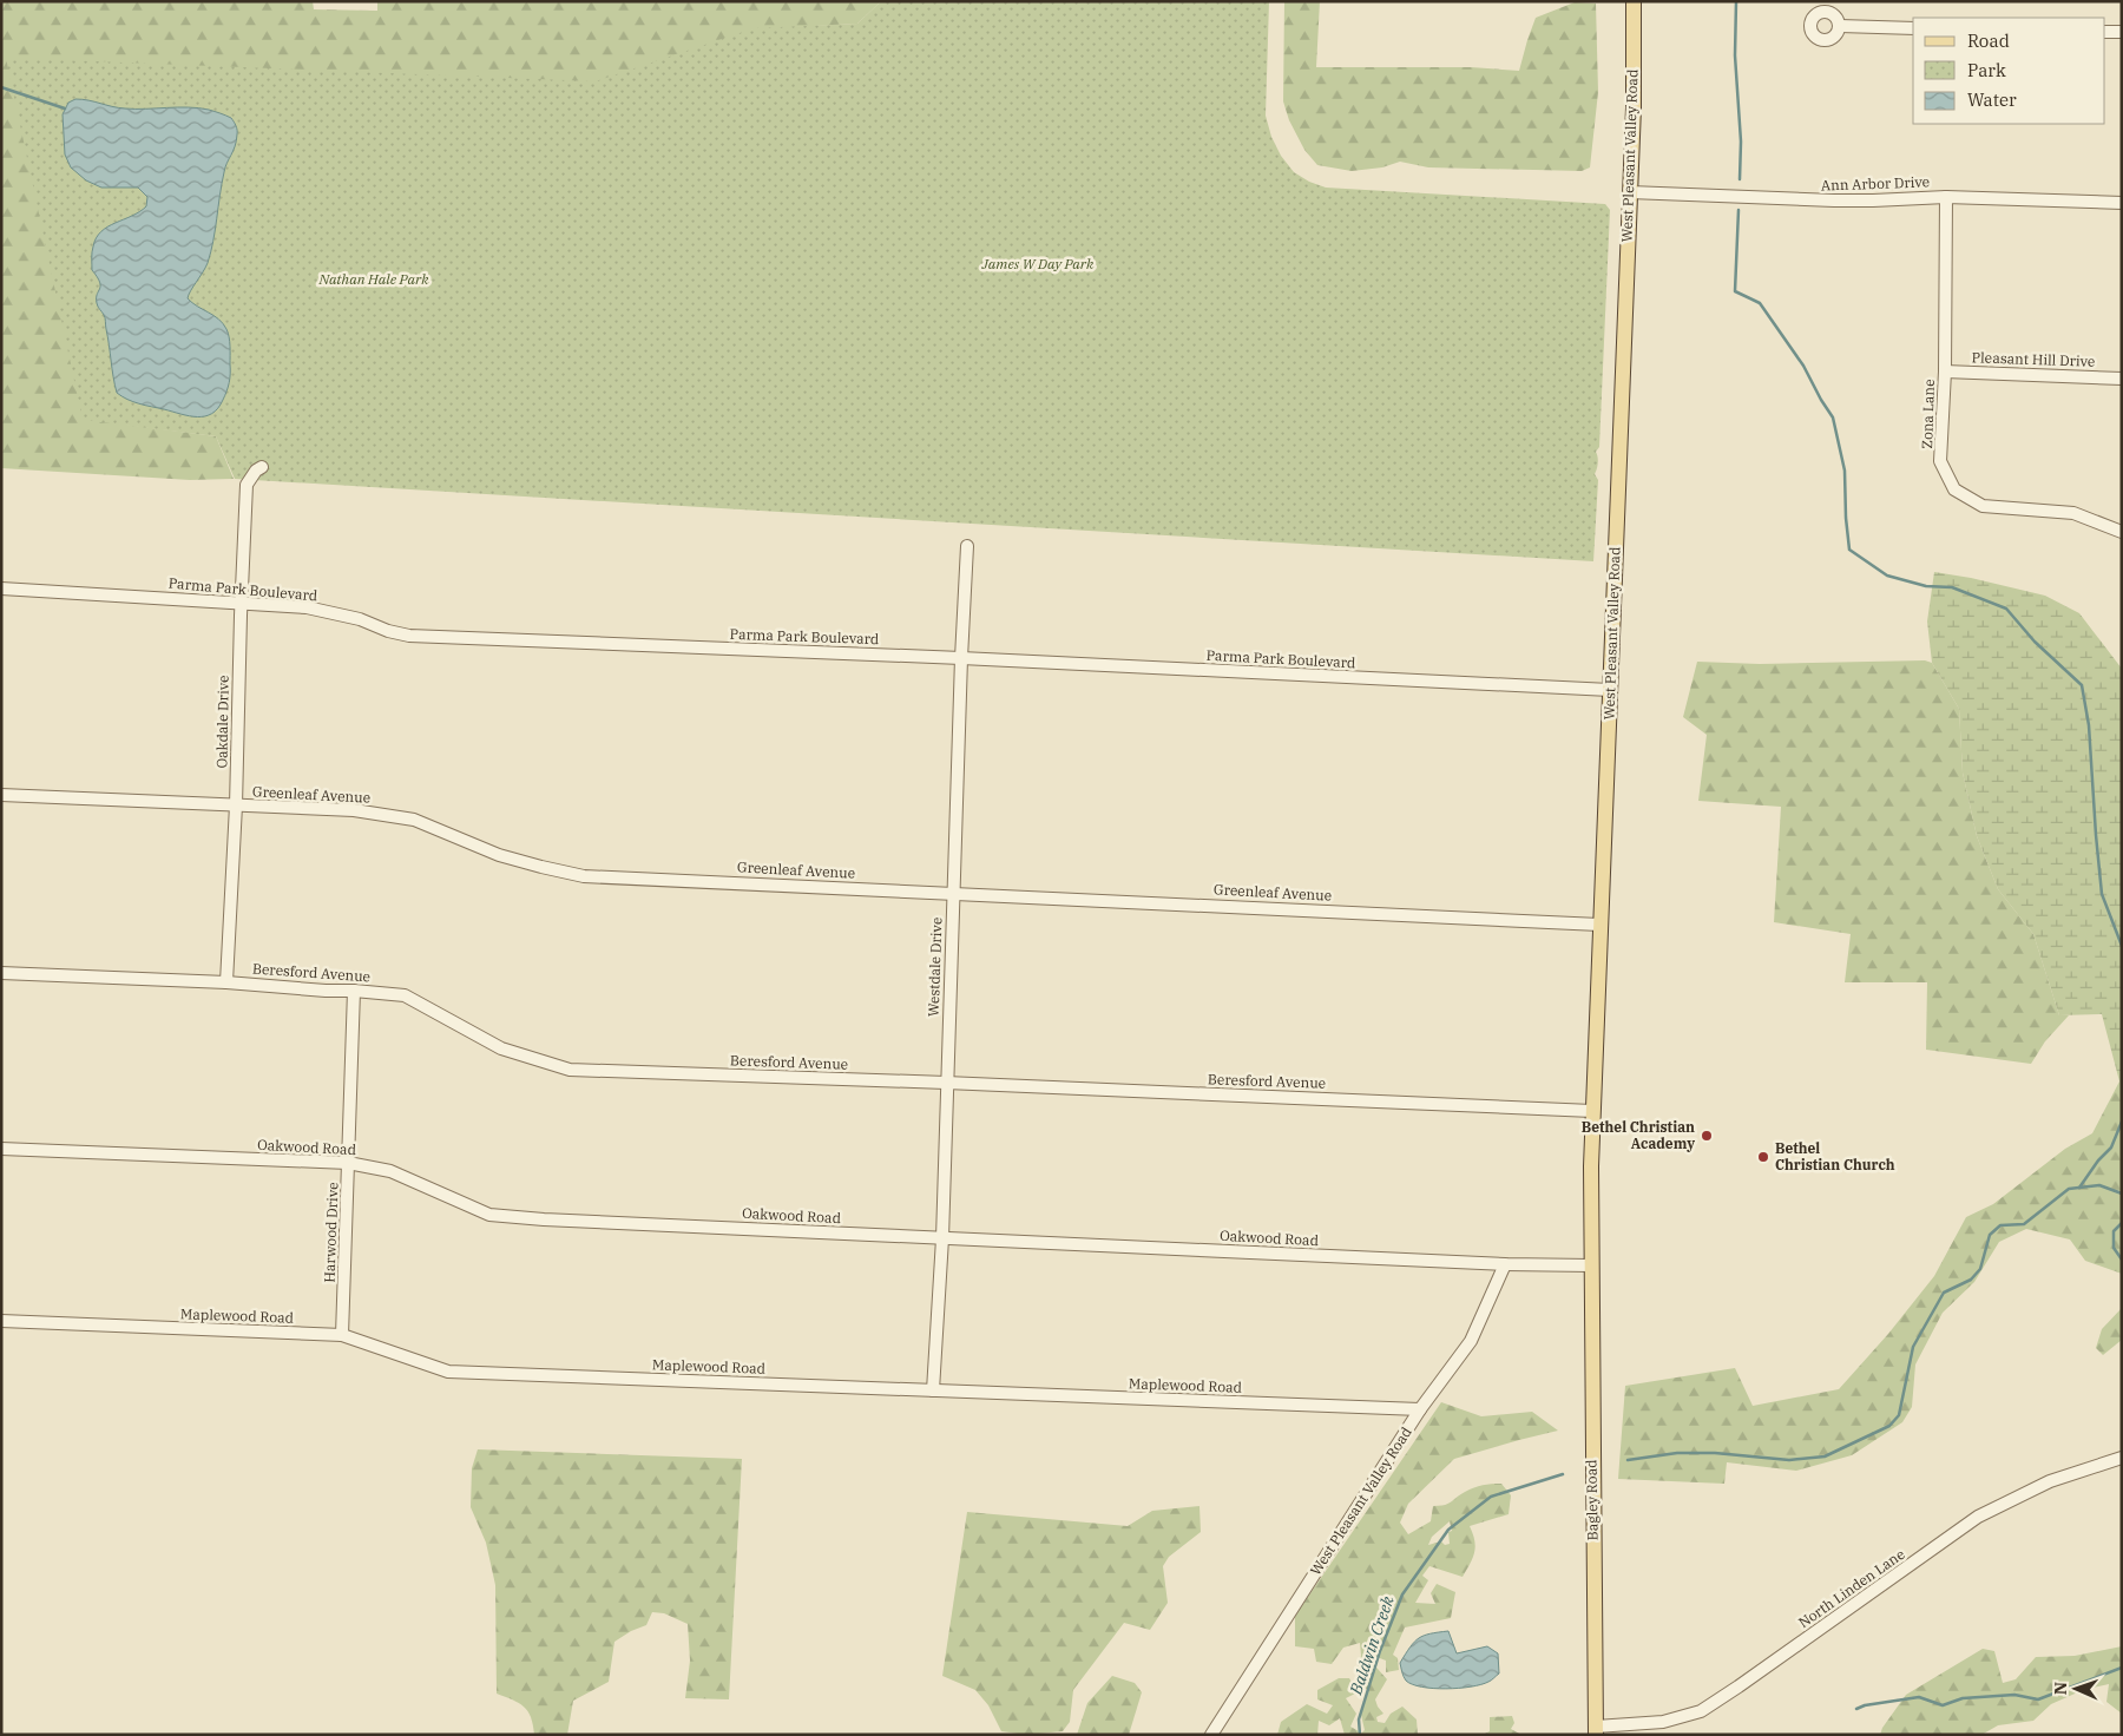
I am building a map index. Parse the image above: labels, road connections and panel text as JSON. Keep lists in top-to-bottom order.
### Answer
{
  "streets": {
    "main road": ["West Pleasant Valley Road", "Bagley Road"],
    "street": [
      "Ann Arbor Drive",
      "Pleasant Hill Drive",
      "Zona Lane",
      "Parma Park Boulevard",
      "Oakdale Drive",
      "Greenleaf Avenue",
      "Westdale Drive",
      "Beresford Avenue",
      "Oakwood Road",
      "Harwood Drive",
      "Maplewood Road",
      "North Linden Lane"
    ]
  },
  "crossings": [
    ["West Pleasant Valley Road", "Ann Arbor Drive"],
    ["West Pleasant Valley Road", "Parma Park Boulevard"],
    ["West Pleasant Valley Road", "Greenleaf Avenue"],
    ["West Pleasant Valley Road", "Beresford Avenue"],
    ["West Pleasant Valley Road", "Oakwood Road"],
    ["West Pleasant Valley Road", "Maplewood Road"],
    ["West Pleasant Valley Road", "Bagley Road"],
    ["Ann Arbor Drive", "Zona Lane"],
    ["Pleasant Hill Drive", "Zona Lane"],
    ["Parma Park Boulevard", "Oakdale Drive"],
    ["Parma Park Boulevard", "Westdale Drive"],
    ["Oakdale Drive", "Greenleaf Avenue"],
    ["Oakdale Drive", "Beresford Avenue"],
    ["Greenleaf Avenue", "Westdale Drive"],
    ["Westdale Drive", "Beresford Avenue"],
    ["Westdale Drive", "Oakwood Road"],
    ["Westdale Drive", "Maplewood Road"],
    ["Beresford Avenue", "Harwood Drive"],
    ["Oakwood Road", "Harwood Drive"],
    ["Oakwood Road", "Bagley Road"],
    ["Harwood Drive", "Maplewood Road"],
    ["Bagley Road", "North Linden Lane"]
  ],
  "water": ["Baldwin Creek"],
  "parks": ["James W Day Park", "Nathan Hale Park"],
  "places": ["Bethel Christian Academy", "Bethel Christian Church"],
  "legend": ["Road", "Park", "Water"],
  "north": "left"
}
